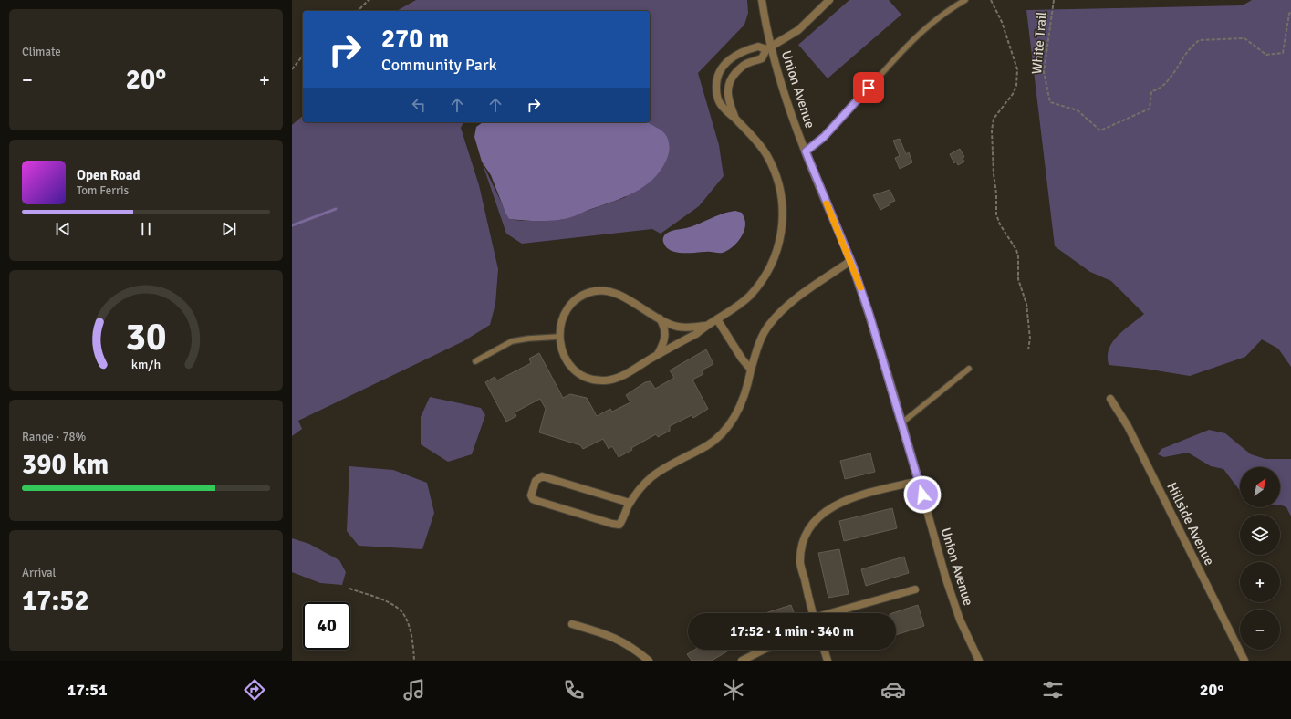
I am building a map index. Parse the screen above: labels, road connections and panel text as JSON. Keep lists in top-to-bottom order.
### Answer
{
  "streets": {
    "street": ["Union Avenue", "Hillside Avenue"],
    "path": ["White Trail"]
  },
  "north": "top right",
  "page": {
    "tile": [
      "Climate",
      ["Range · 78%", "390 km"],
      ["Arrival", "17:52"]
    ],
    "turn": ["270 m", "Community Park"],
    "heat": ["−", "20°", "+"],
    "song": ["Open Road", "Tom Ferris"],
    "map_buttons": ["+", "−"],
    "limit": "40",
    "trip": "17:52 · 1 min · 340 m",
    "tabs": ["17:51", "20°"],
    "gauge": ["30", "km/h"]
  }
}
